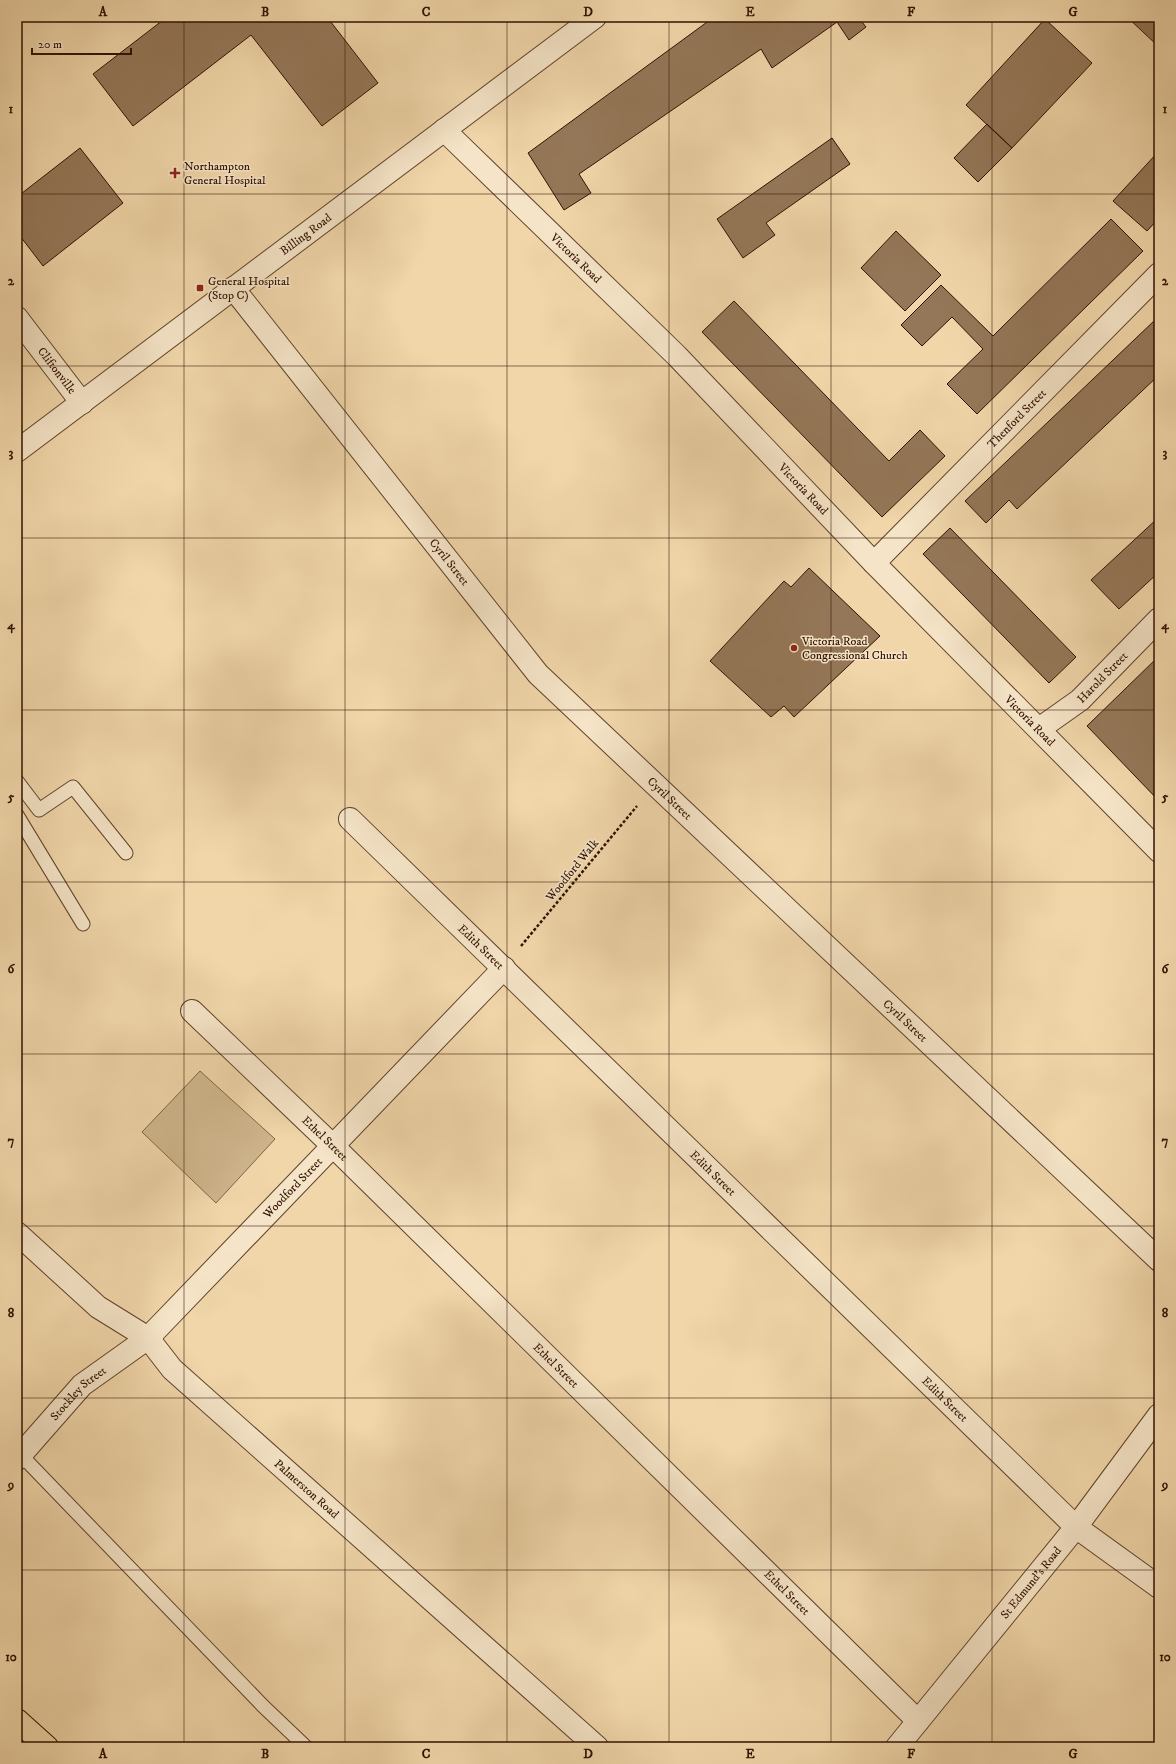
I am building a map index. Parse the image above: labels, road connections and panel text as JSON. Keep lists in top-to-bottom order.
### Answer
{
  "streets": {
    "street": [
      "Billing Road",
      "Victoria Road",
      "Cliftonville",
      "Thenford Street",
      "Cyril Street",
      "Harold Street",
      "Edith Street",
      "Ethel Street",
      "Woodford Street",
      "Stockley Street",
      "Palmerston Road",
      "St Edmund's Road"
    ],
    "path": ["Woodford Walk"]
  },
  "crossings": [
    ["Billing Road", "Victoria Road"],
    ["Billing Road", "Cliftonville"],
    ["Billing Road", "Cyril Street"],
    ["Victoria Road", "Thenford Street"],
    ["Victoria Road", "Harold Street"],
    ["Cyril Street", "Woodford Walk"],
    ["Woodford Walk", "Edith Street"],
    ["Woodford Walk", "Woodford Street"],
    ["Edith Street", "Woodford Street"],
    ["Edith Street", "St Edmund's Road"],
    ["Ethel Street", "Woodford Street"],
    ["Ethel Street", "St Edmund's Road"],
    ["Woodford Street", "Stockley Street"],
    ["Woodford Street", "Palmerston Road"],
    ["Stockley Street", "Palmerston Road"]
  ],
  "places": {
    "health": ["Northampton General Hospital"],
    "transit": ["General Hospital (Stop C)"],
    "other": ["Victoria Road Congressional Church"]
  },
  "scale_bar": "20 m",
  "grid": {
    "columns": [
      "A",
      "B",
      "C",
      "D",
      "E",
      "F",
      "G"
    ],
    "rows": [
      "1",
      "2",
      "3",
      "4",
      "5",
      "6",
      "7",
      "8",
      "9",
      "10"
    ]
  }
}
